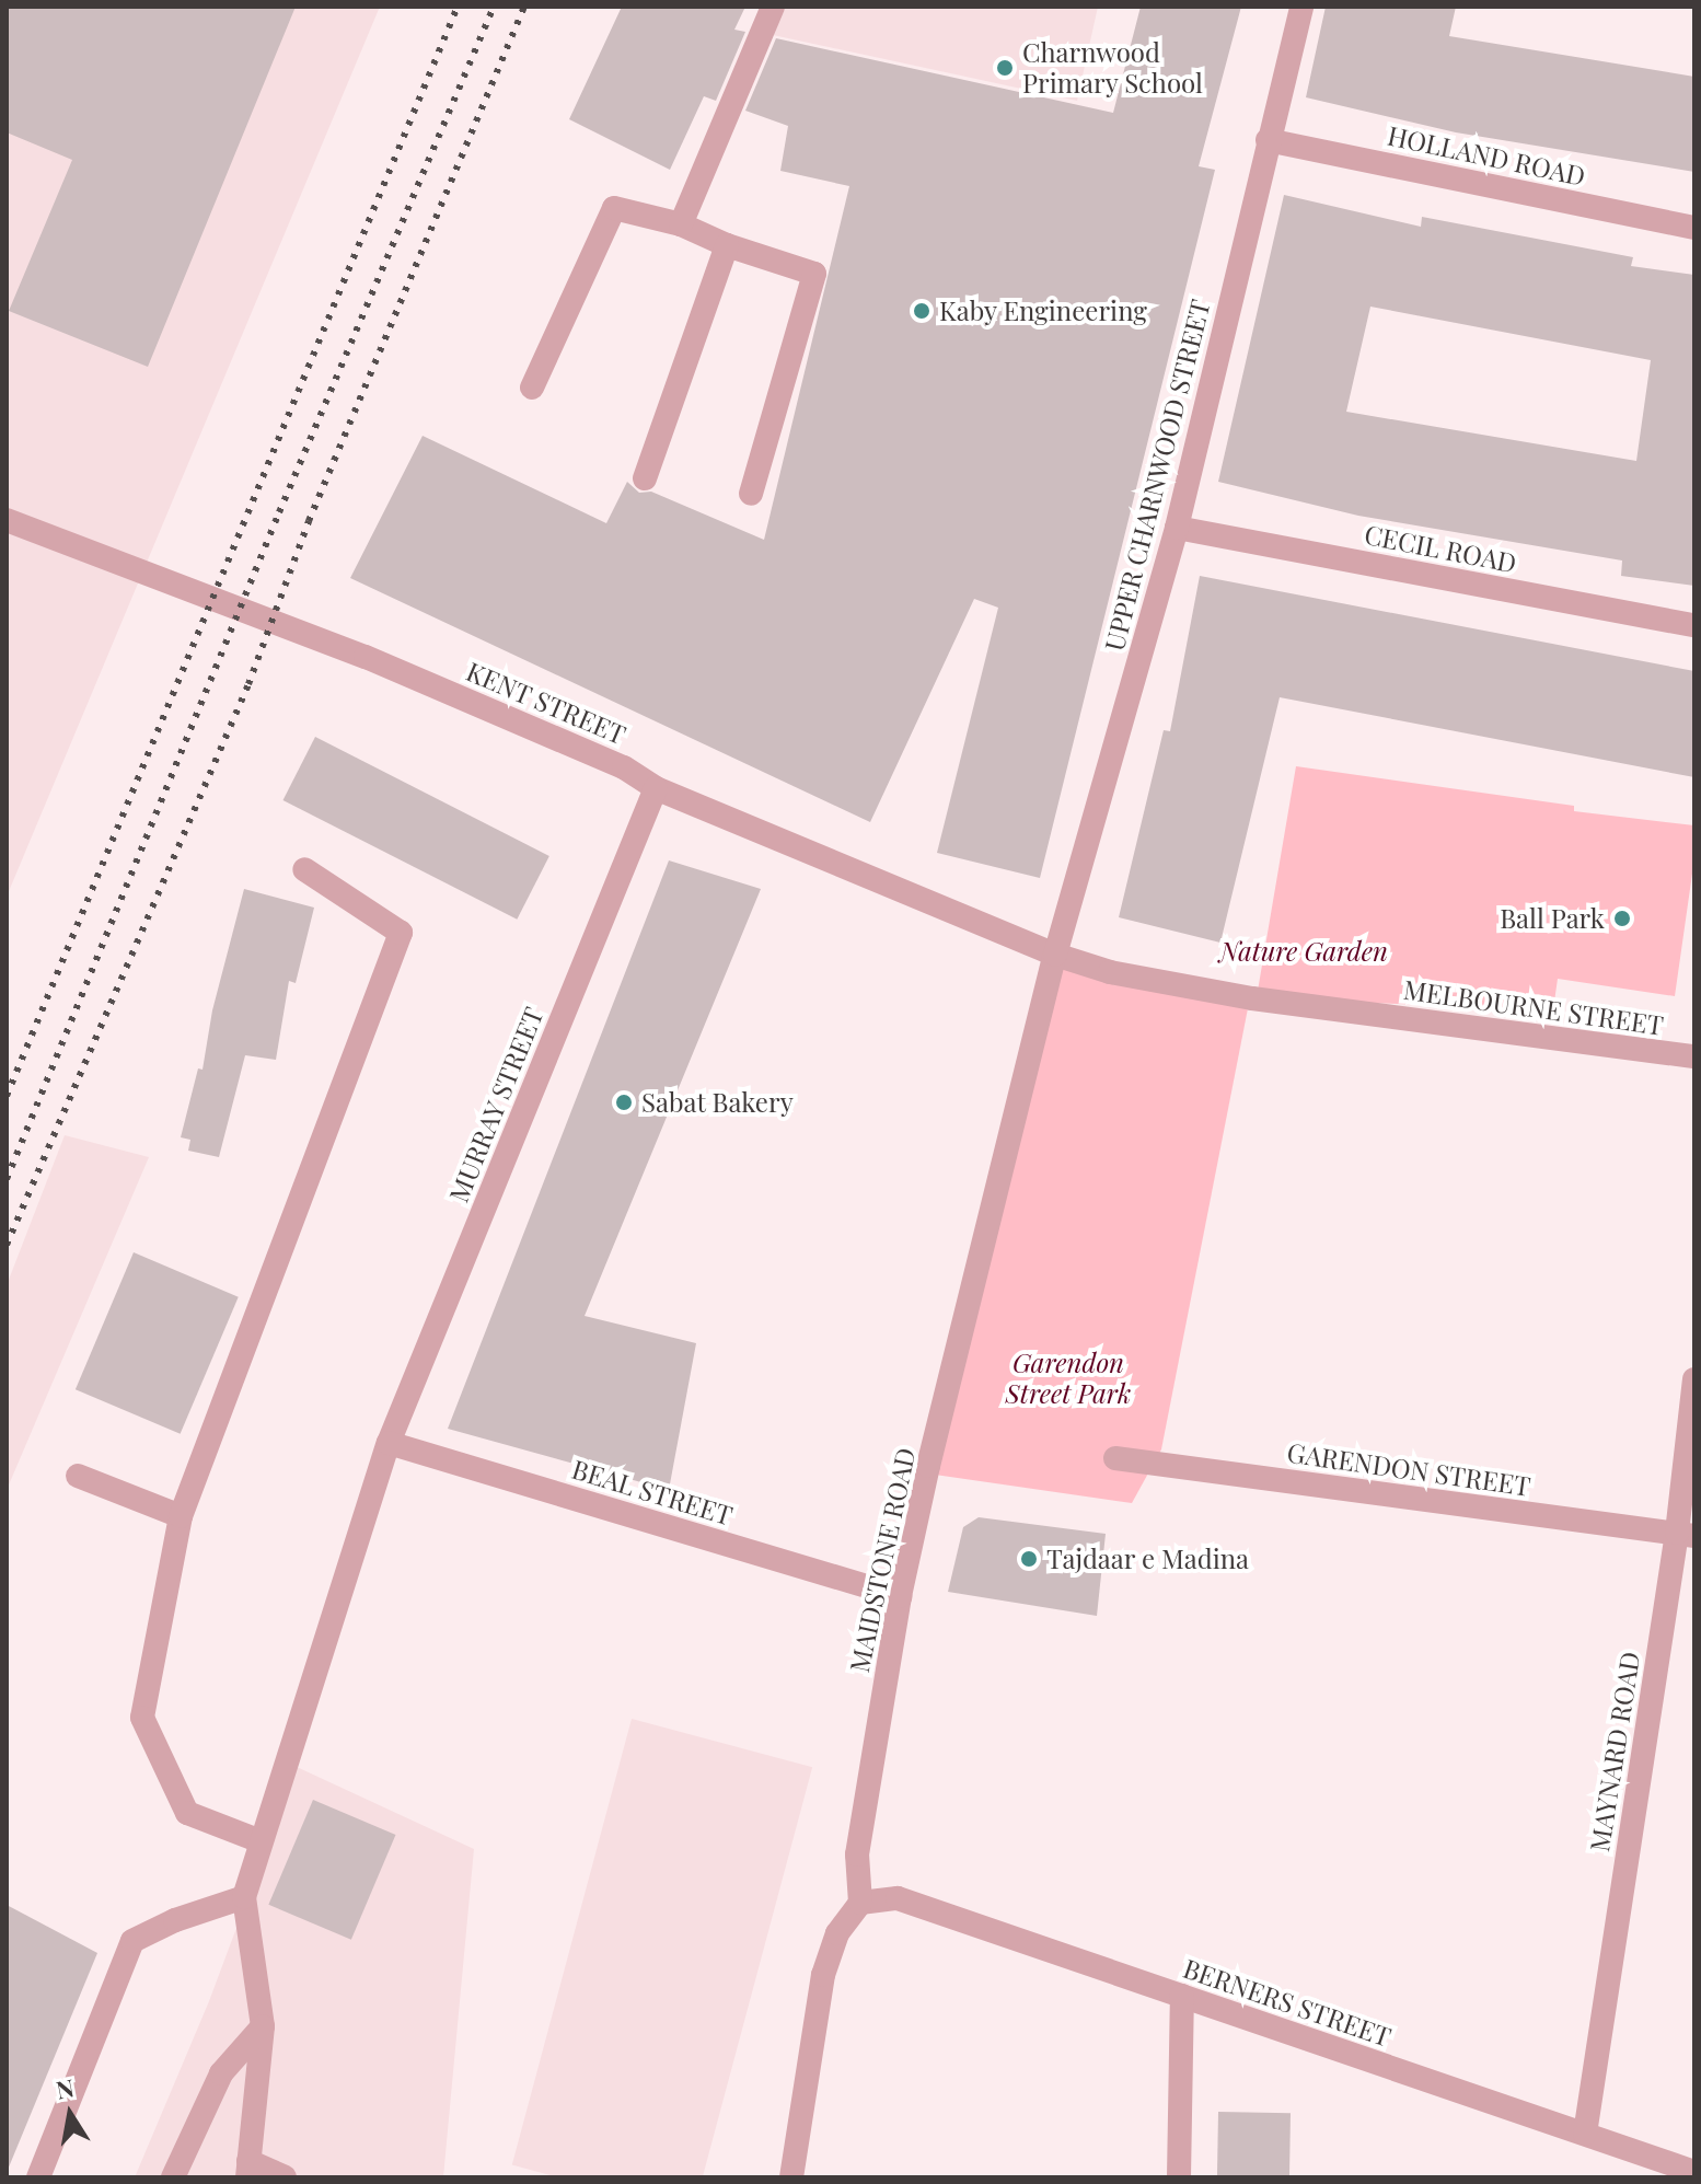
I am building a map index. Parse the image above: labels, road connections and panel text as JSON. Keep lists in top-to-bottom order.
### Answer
{
  "streets": {
    "street": [
      "HOLLAND ROAD",
      "UPPER CHARNWOOD STREET",
      "CECIL ROAD",
      "KENT STREET",
      "MELBOURNE STREET",
      "MURRAY STREET",
      "GARENDON STREET",
      "BEAL STREET",
      "MAIDSTONE ROAD",
      "MAYNARD ROAD",
      "BERNERS STREET"
    ]
  },
  "crossings": [
    ["HOLLAND ROAD", "UPPER CHARNWOOD STREET"],
    ["UPPER CHARNWOOD STREET", "CECIL ROAD"],
    ["UPPER CHARNWOOD STREET", "KENT STREET"],
    ["UPPER CHARNWOOD STREET", "MELBOURNE STREET"],
    ["UPPER CHARNWOOD STREET", "MAIDSTONE ROAD"],
    ["KENT STREET", "MELBOURNE STREET"],
    ["KENT STREET", "MURRAY STREET"],
    ["KENT STREET", "MAIDSTONE ROAD"],
    ["MELBOURNE STREET", "MAIDSTONE ROAD"],
    ["MURRAY STREET", "BEAL STREET"],
    ["GARENDON STREET", "MAYNARD ROAD"],
    ["BEAL STREET", "MAIDSTONE ROAD"],
    ["MAIDSTONE ROAD", "BERNERS STREET"],
    ["MAYNARD ROAD", "BERNERS STREET"]
  ],
  "parks": ["Nature Garden", "Garendon Street Park"],
  "places": [
    "Charnwood Primary School",
    "Kaby Engineering",
    "Ball Park",
    "Sabat Bakery",
    "Tajdaar e Madina"
  ],
  "north": "top"
}
